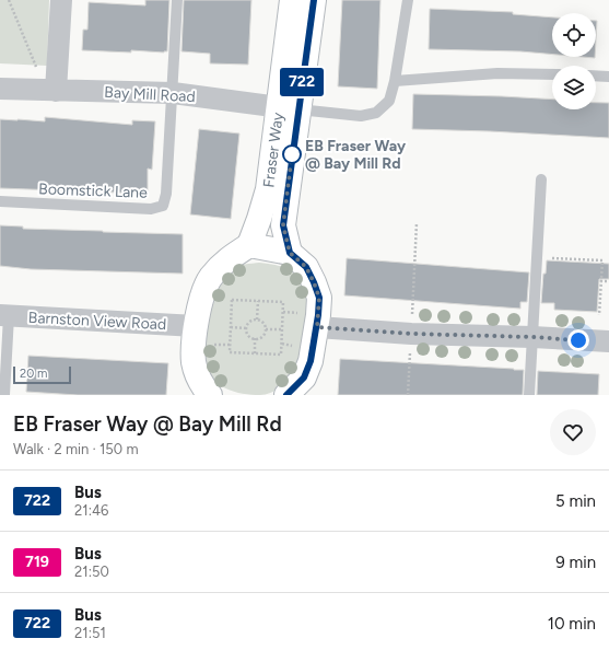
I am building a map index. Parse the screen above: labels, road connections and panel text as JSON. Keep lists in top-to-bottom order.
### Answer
{
  "streets": {
    "street": ["Bay Mill Road", "Fraser Way", "Barnston View Road"],
    "lane": ["Boomstick Lane"]
  },
  "crossings": [
    ["Bay Mill Road", "Fraser Way"],
    ["Bay Mill Road", "Boomstick Lane"]
  ],
  "places": ["EB Fraser Way @ Bay Mill Rd"],
  "lines": ["bus line 722"],
  "scale_bar": "20 m",
  "page": {
    "on_map": "722",
    "scale": "20 m",
    "heading": ["EB Fraser Way @ Bay Mill Rd", "Walk · 2 min · 150 m"],
    "list": [
      {
        "mark": "722",
        "name": "Bus",
        "note": "21:46",
        "value": "5 min"
      },
      {
        "mark": "719",
        "name": "Bus",
        "note": "21:50",
        "value": "9 min"
      },
      {
        "mark": "722",
        "name": "Bus",
        "note": "21:51",
        "value": "10 min"
      }
    ]
  }
}
